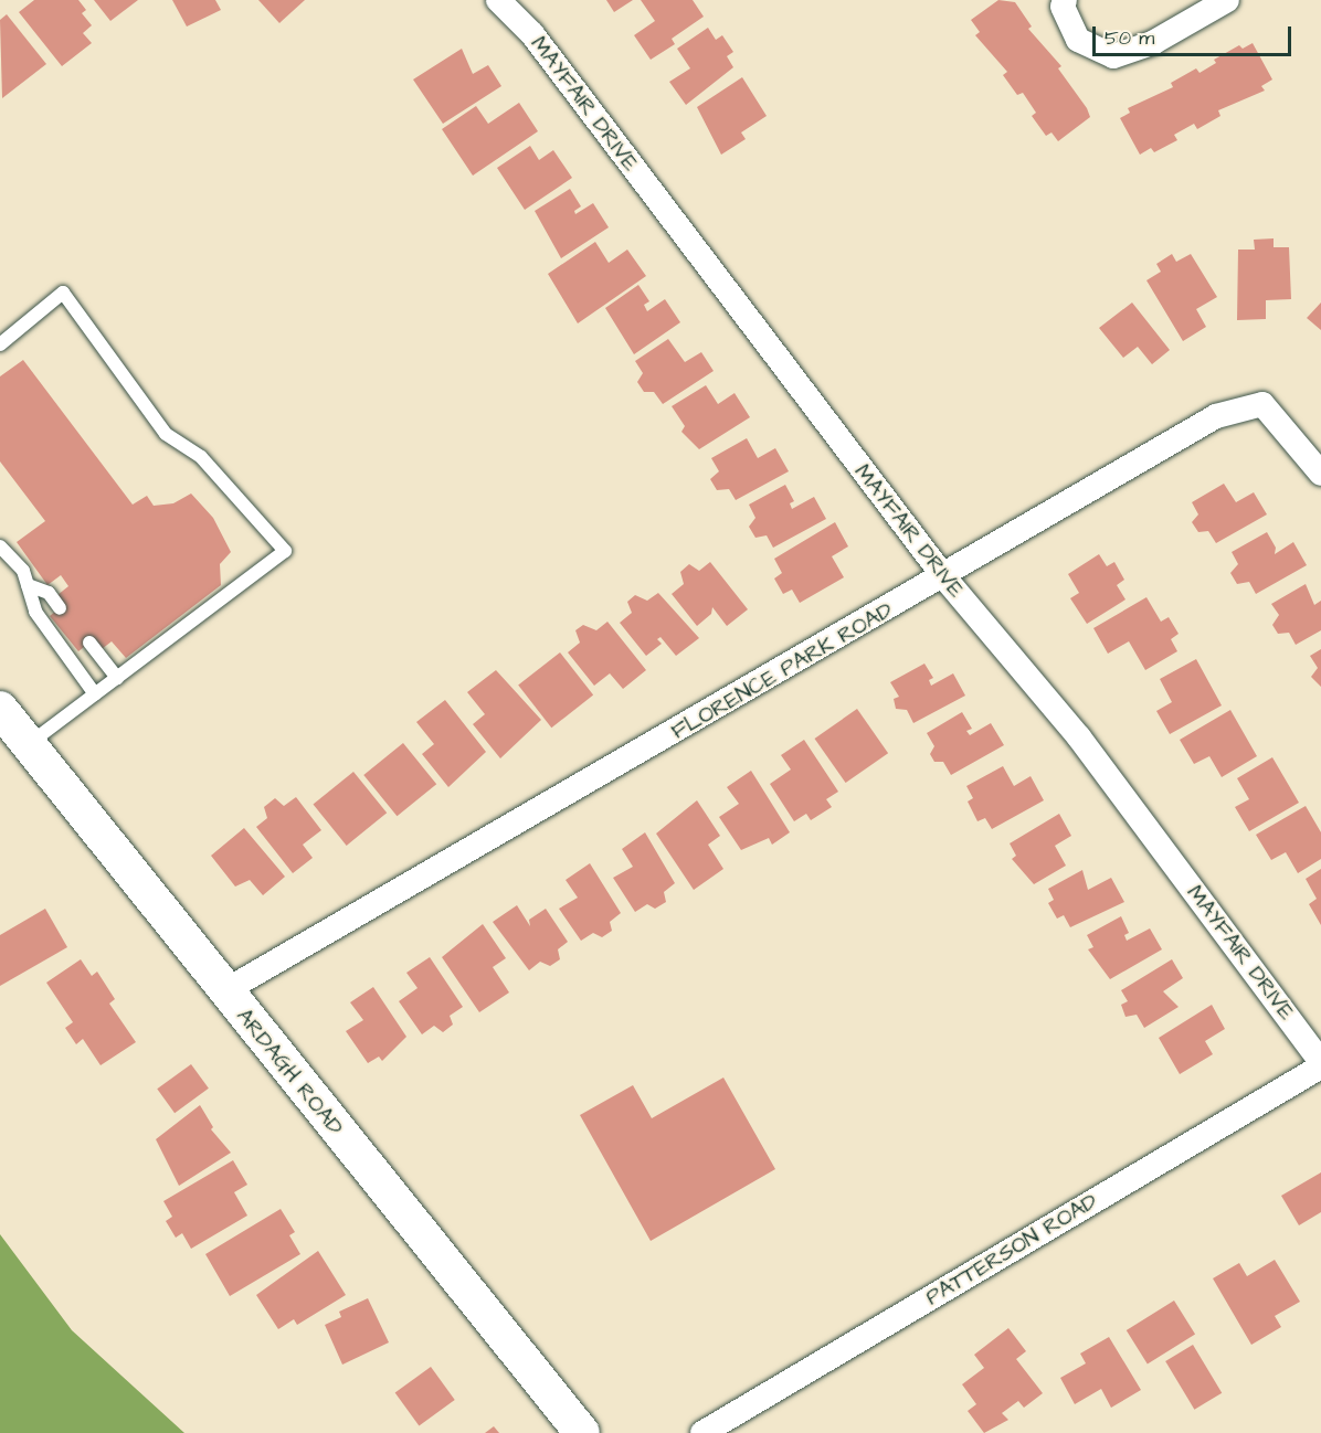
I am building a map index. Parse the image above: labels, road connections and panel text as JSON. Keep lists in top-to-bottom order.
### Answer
{
  "streets": {
    "street": [
      "MAYFAIR DRIVE",
      "FLORENCE PARK ROAD",
      "ARDAGH ROAD",
      "PATTERSON ROAD"
    ]
  },
  "crossings": [
    ["MAYFAIR DRIVE", "FLORENCE PARK ROAD"],
    ["MAYFAIR DRIVE", "PATTERSON ROAD"],
    ["FLORENCE PARK ROAD", "ARDAGH ROAD"]
  ],
  "scale_bar": "50 m"
}
